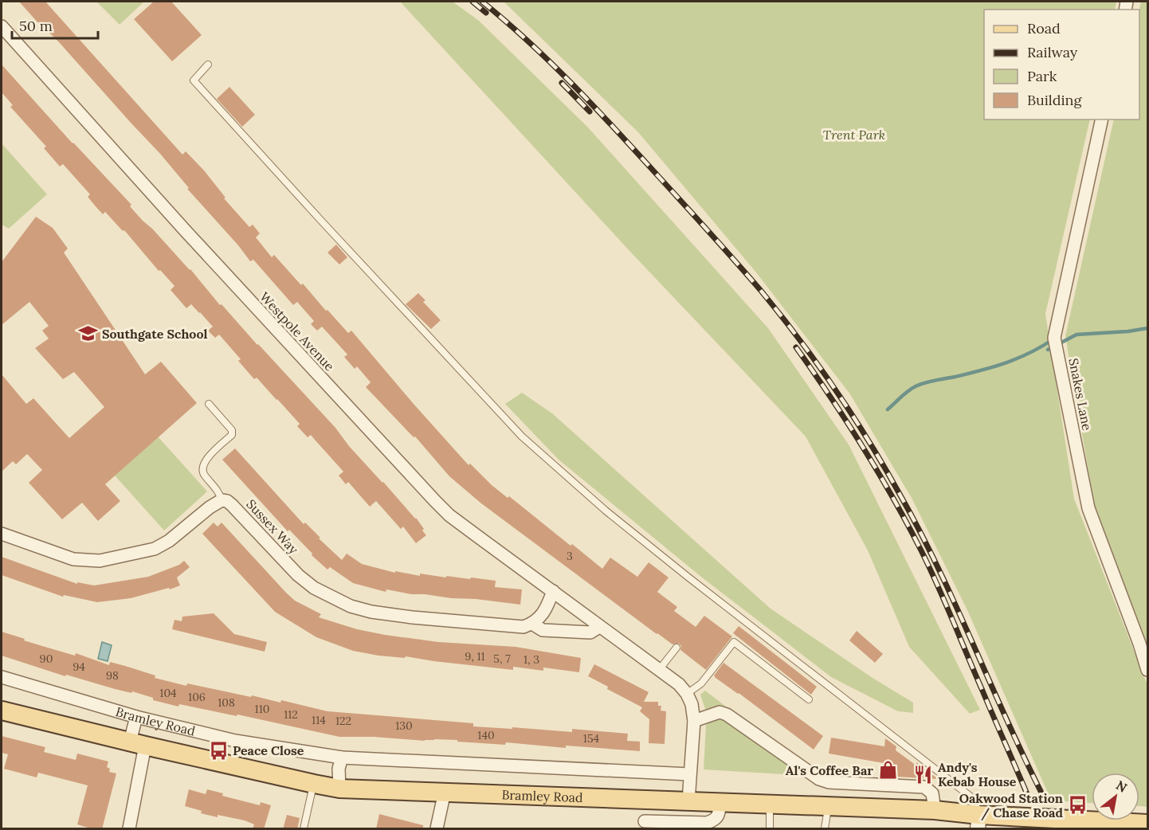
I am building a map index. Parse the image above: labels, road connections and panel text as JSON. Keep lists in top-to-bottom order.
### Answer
{
  "streets": {
    "main road": ["Bramley Road"],
    "street": ["Westpole Avenue", "Snakes Lane", "Sussex Way"]
  },
  "crossings": [
    ["Westpole Avenue", "Sussex Way"]
  ],
  "parks": ["Trent Park"],
  "places": {
    "school or university": ["Southgate School"],
    "bus stop": ["Peace Close", "Oakwood Station / Chase Road"],
    "shop": ["Al's Coffee Bar"],
    "restaurant": ["Andy's Kebab House"]
  },
  "house_numbers": [
    "3",
    "9, 11",
    "90",
    "5, 7",
    "1, 3",
    "94",
    "98",
    "104",
    "106",
    "108",
    "110",
    "112",
    "114",
    "122",
    "130",
    "140",
    "154"
  ],
  "legend": [
    "Road",
    "Railway",
    "Park",
    "Building"
  ],
  "scale_bar": "50 m",
  "north": "top right"
}
